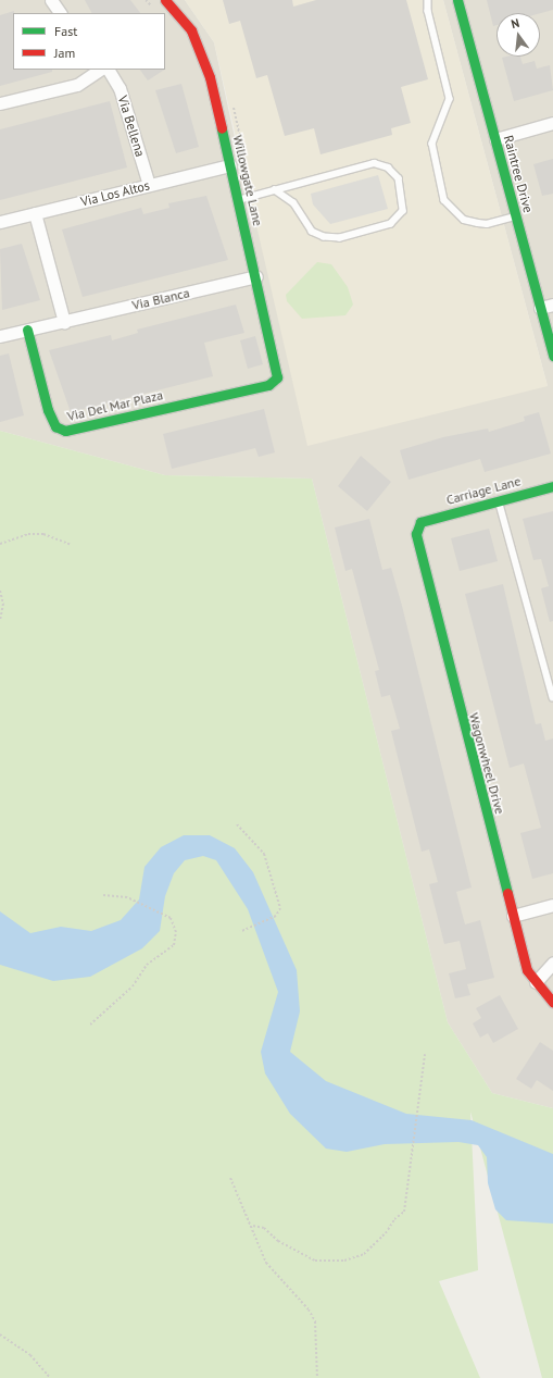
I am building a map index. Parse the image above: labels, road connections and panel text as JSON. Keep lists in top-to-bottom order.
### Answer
{
  "streets": {
    "street": [
      "Via Bellena",
      "Raintree Drive",
      "Willowgate Lane",
      "Via Los Altos",
      "Via Blanca",
      "Via Del Mar Plaza",
      "Carriage Lane",
      "Wagonwheel Drive"
    ]
  },
  "crossings": [
    ["Via Bellena", "Via Los Altos"],
    ["Willowgate Lane", "Via Los Altos"],
    ["Willowgate Lane", "Via Blanca"],
    ["Willowgate Lane", "Via Del Mar Plaza"],
    ["Via Blanca", "Via Del Mar Plaza"],
    ["Carriage Lane", "Wagonwheel Drive"]
  ],
  "legend": ["Fast", "Jam"],
  "north": "top"
}
